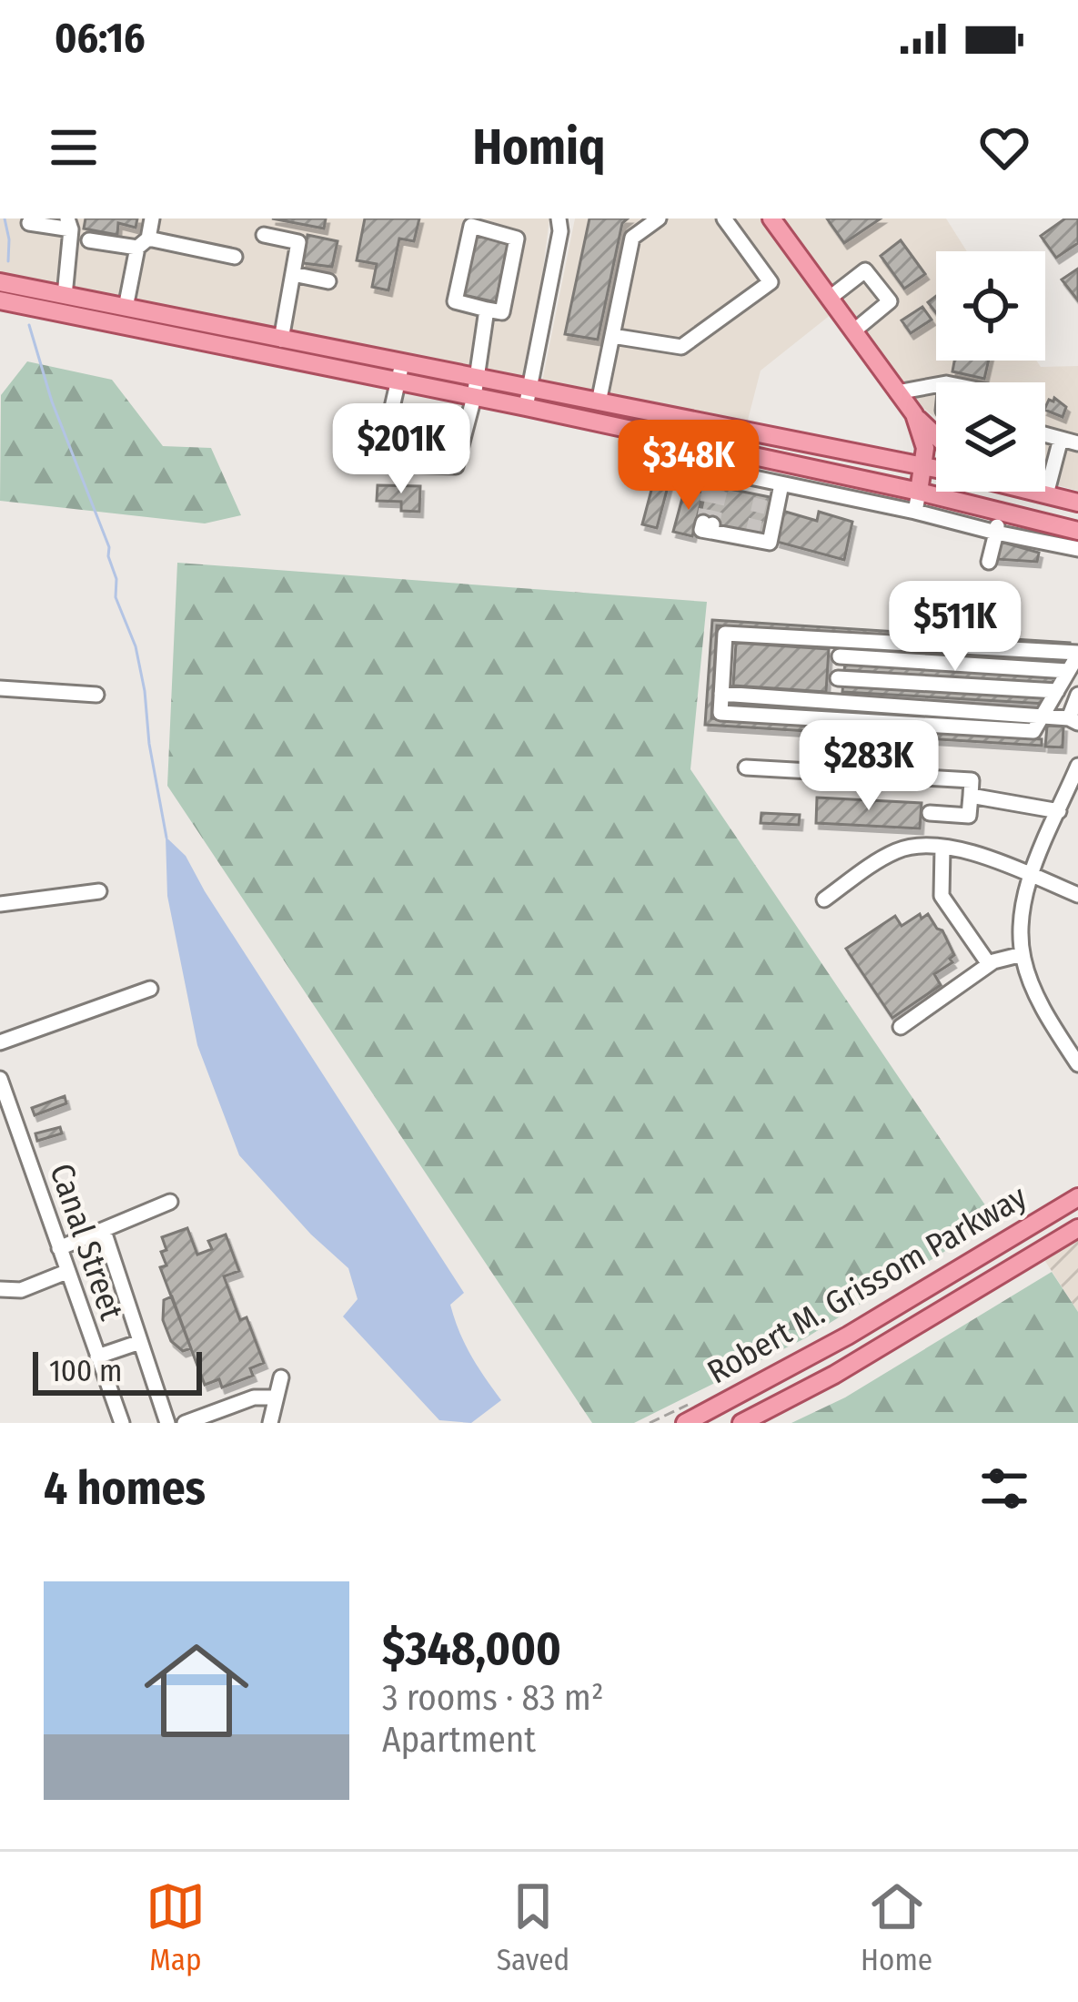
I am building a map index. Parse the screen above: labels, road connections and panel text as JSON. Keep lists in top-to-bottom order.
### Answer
{
  "streets": {
    "main road": ["Robert M. Grissom Parkway"],
    "street": ["Canal Street"]
  },
  "scale_bar": "100 m",
  "page": {
    "status": "06:16",
    "header": "Homiq",
    "price": [
      "$201K",
      "$348K",
      "$511K",
      "$283K"
    ],
    "scale": "100 m",
    "heading": "4 homes",
    "list": [
      {
        "name": "$348,000",
        "note": "3 rooms · 83 m² · Apartment"
      }
    ],
    "tabs": ["Map", "Saved", "Home"]
  }
}
